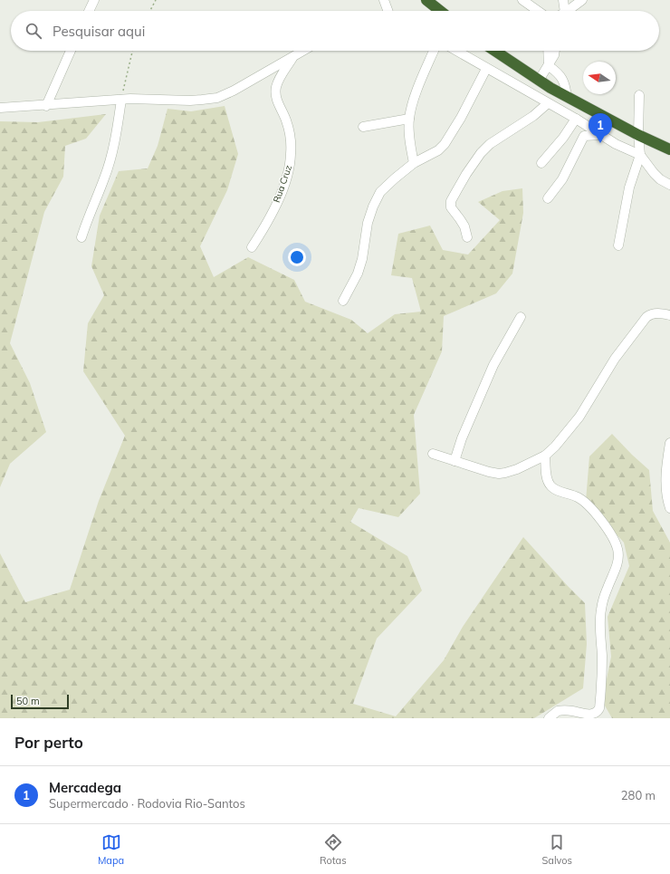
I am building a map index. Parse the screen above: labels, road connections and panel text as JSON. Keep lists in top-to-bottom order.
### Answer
{
  "streets": {
    "street": ["Rua Cruz"]
  },
  "scale_bar": "50 m",
  "north": "left",
  "page": {
    "search": "Pesquisar aqui",
    "pins": "1",
    "scale": "50 m",
    "heading": "Por perto",
    "list": [
      {
        "mark": "1",
        "name": "Mercadega",
        "note": "Supermercado · Rodovia Rio-Santos",
        "value": "280 m"
      }
    ],
    "nav": ["Mapa", "Rotas", "Salvos"]
  }
}
